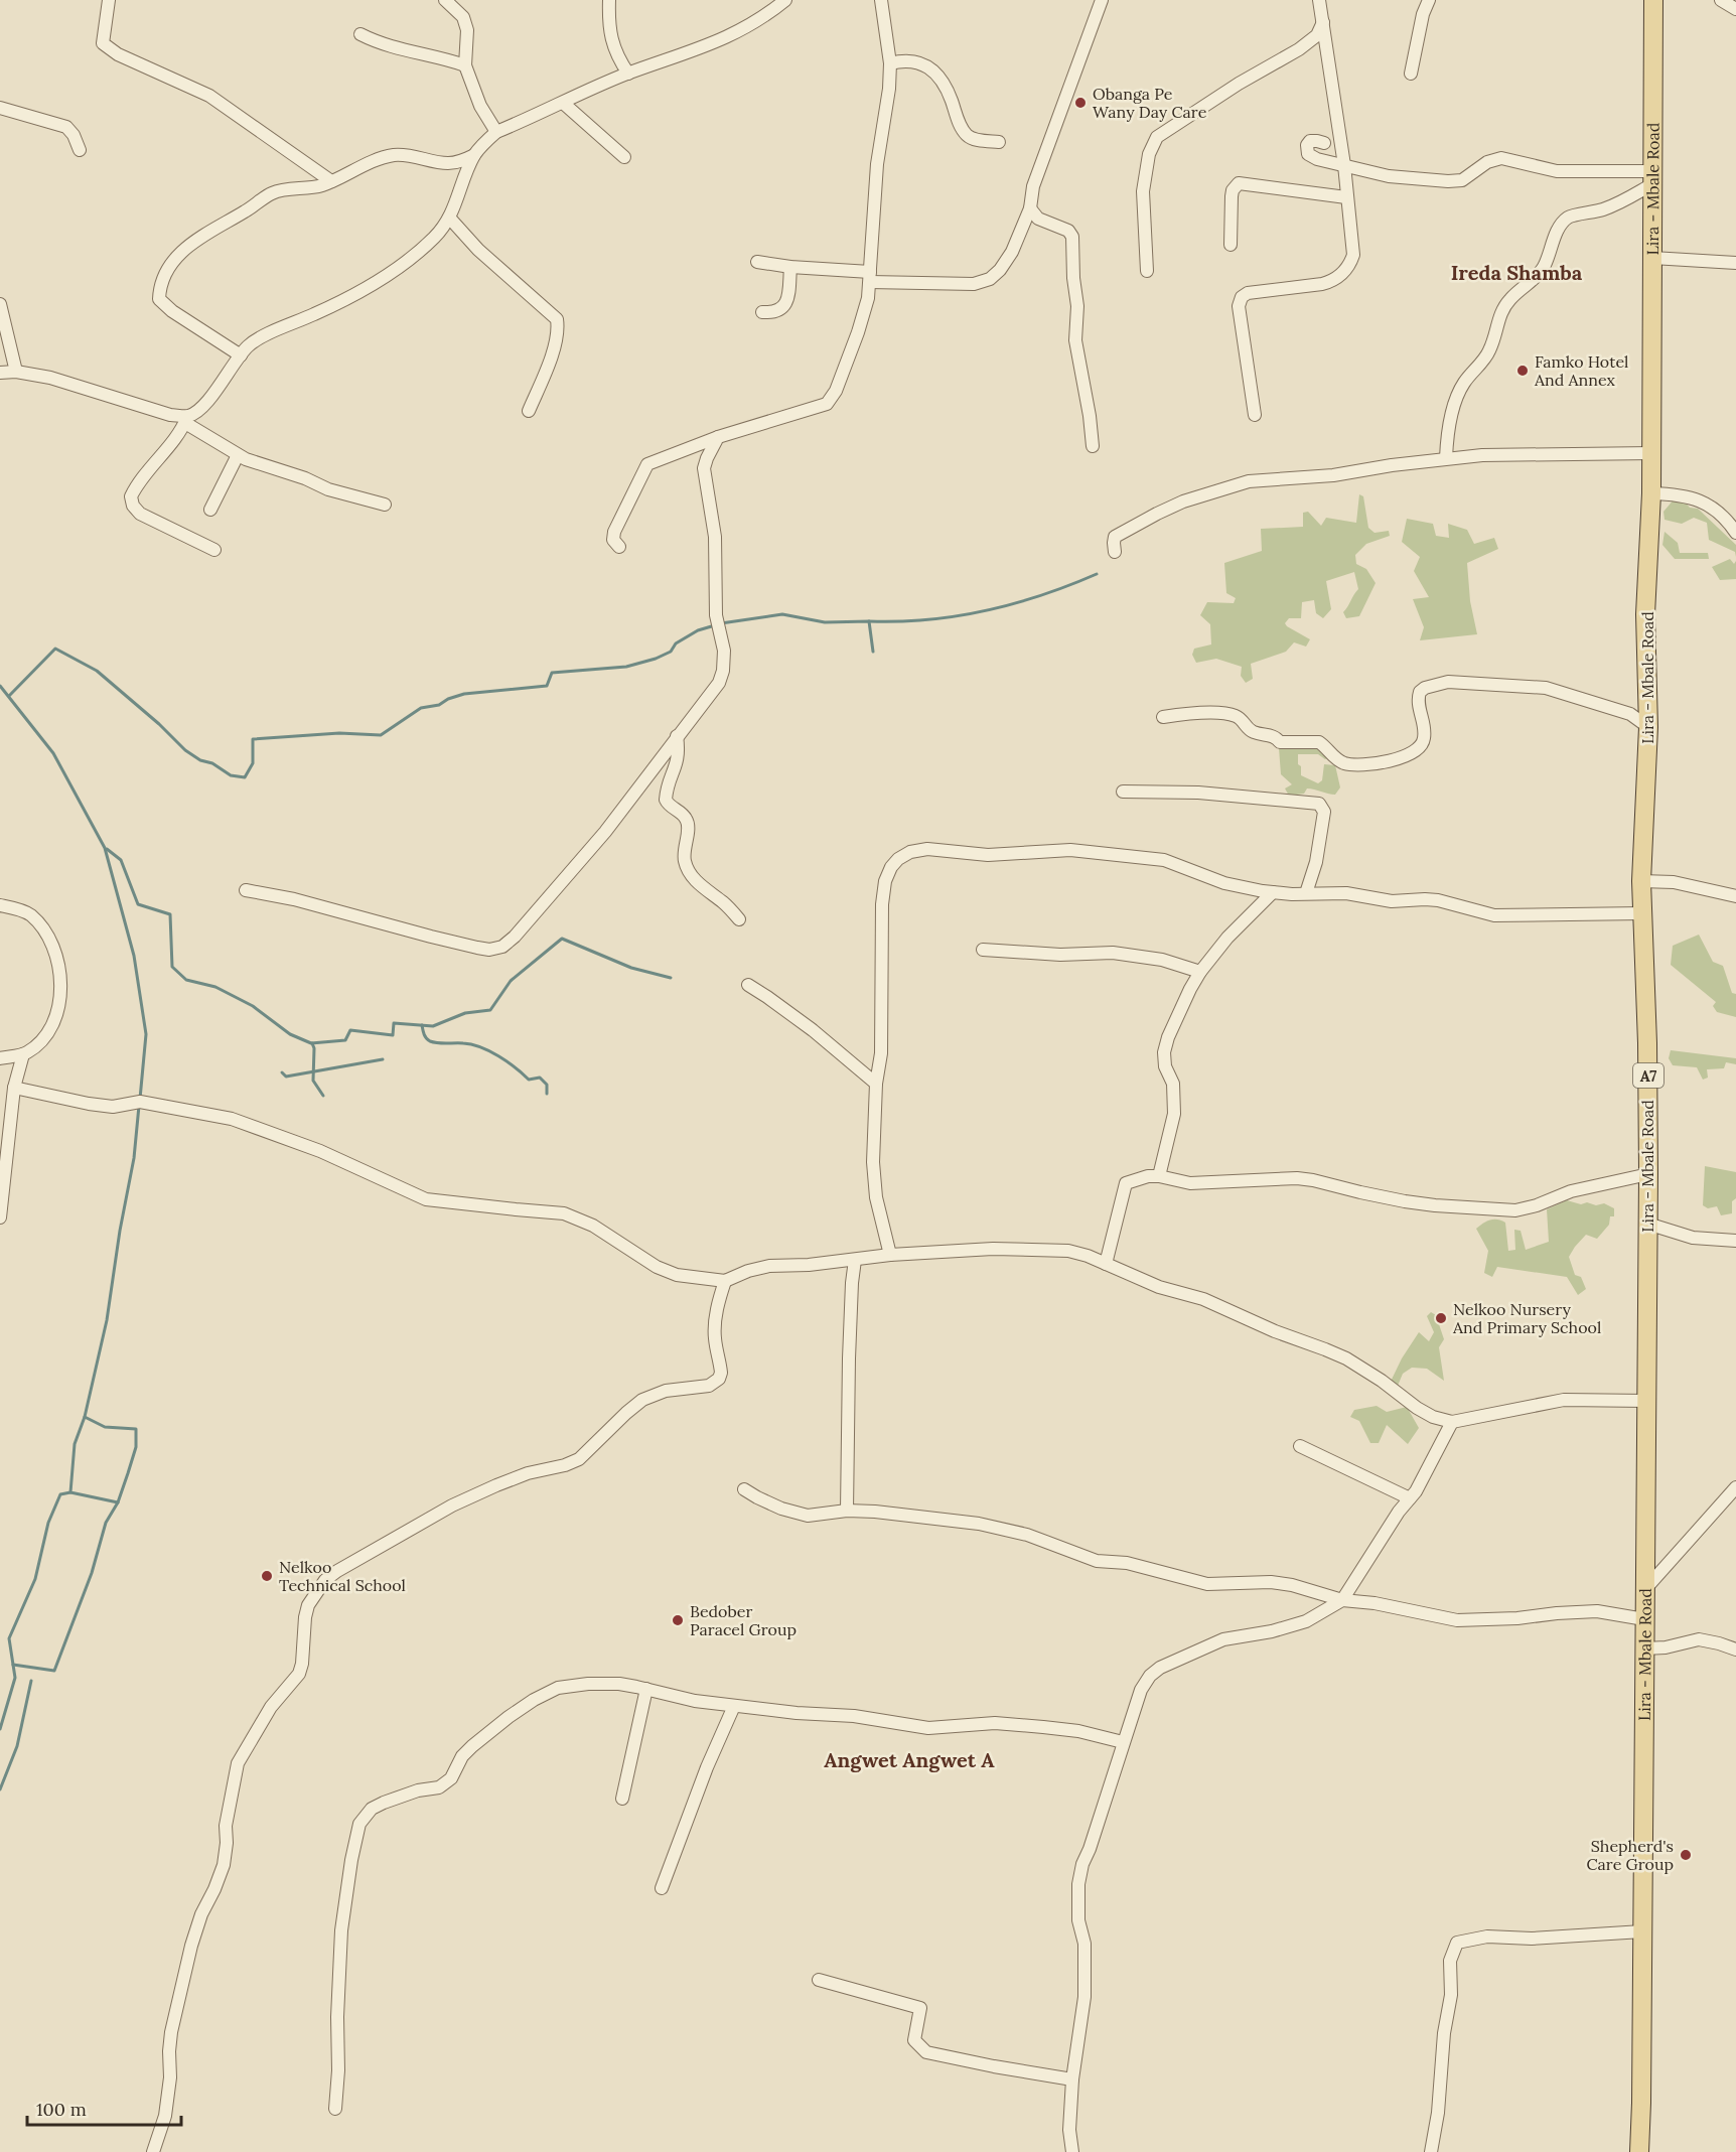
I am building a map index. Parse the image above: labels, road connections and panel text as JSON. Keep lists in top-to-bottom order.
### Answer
{
  "streets": {
    "main road": ["Lira - Mbale Road", "A7"]
  },
  "districts": ["Ireda Shamba", "Angwet Angwet A"],
  "places": [
    "Obanga Pe Wany Day Care",
    "Famko Hotel And Annex",
    "Nelkoo Nursery And Primary School",
    "Nelkoo Technical School",
    "Bedober Paracel Group",
    "Shepherd's Care Group"
  ],
  "scale_bar": "100 m"
}
